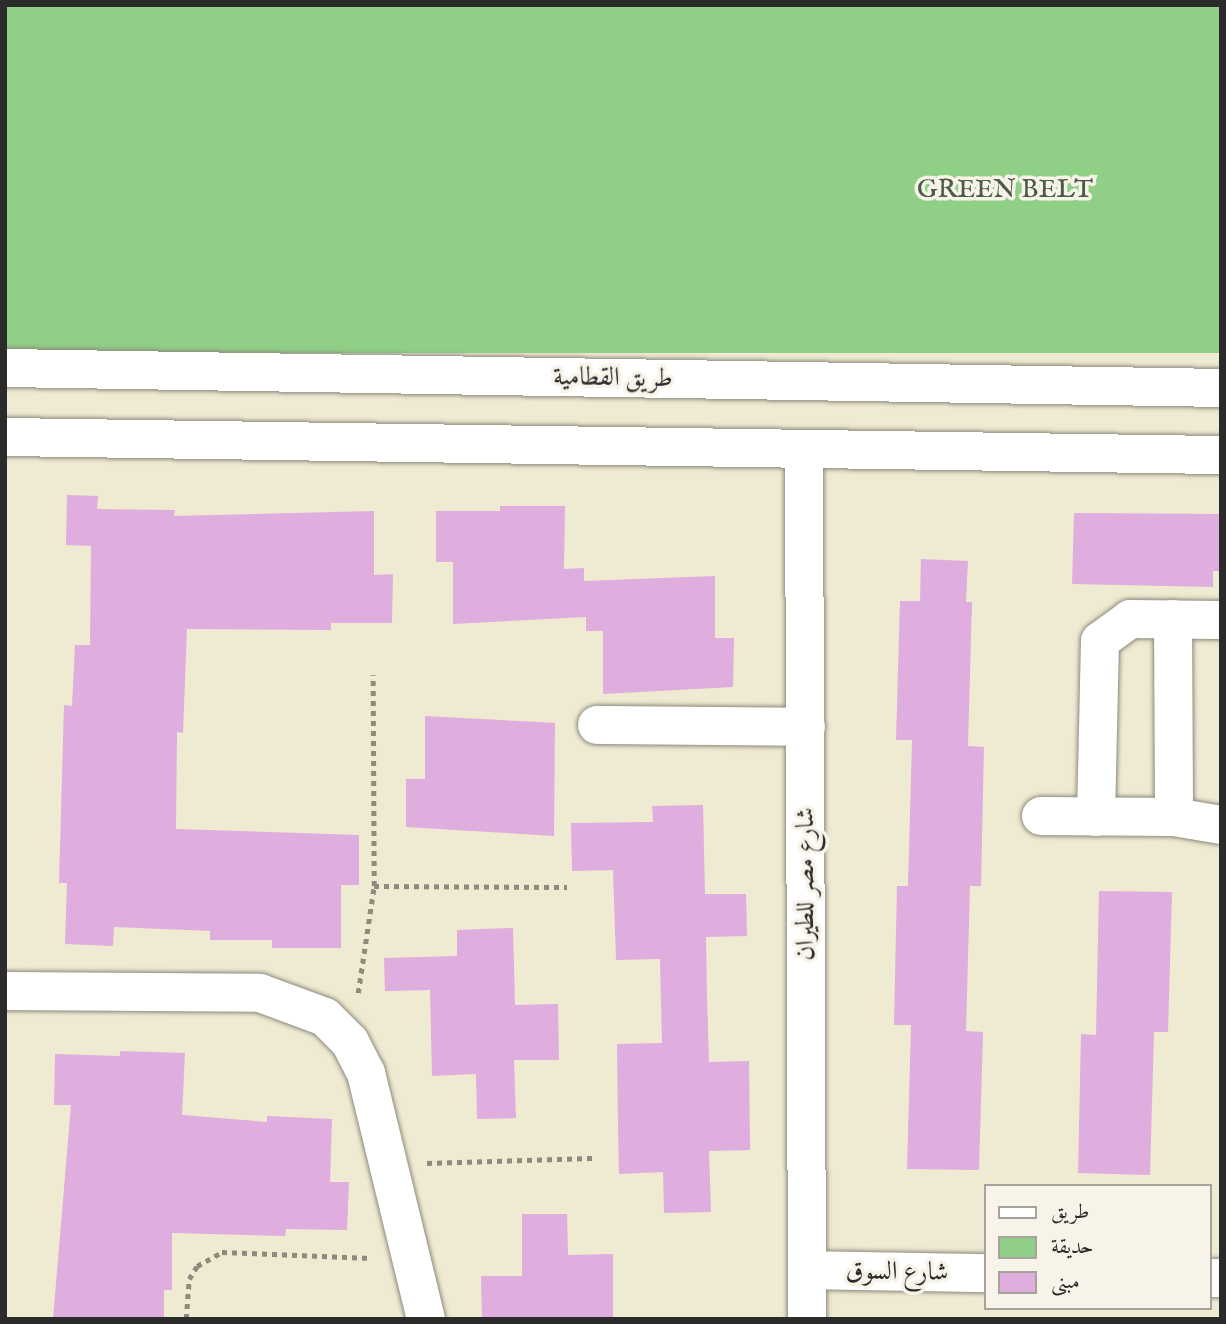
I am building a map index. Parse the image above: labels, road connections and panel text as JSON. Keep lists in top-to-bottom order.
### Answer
{
  "streets": {
    "street": ["طريق القطامية", "شارع مصر للطيران", "شارع السوق"]
  },
  "crossings": [
    ["شارع مصر للطيران", "شارع السوق"]
  ],
  "parks": ["GREEN BELT"],
  "legend": ["طريق", "حديقة", "مبنى"]
}
